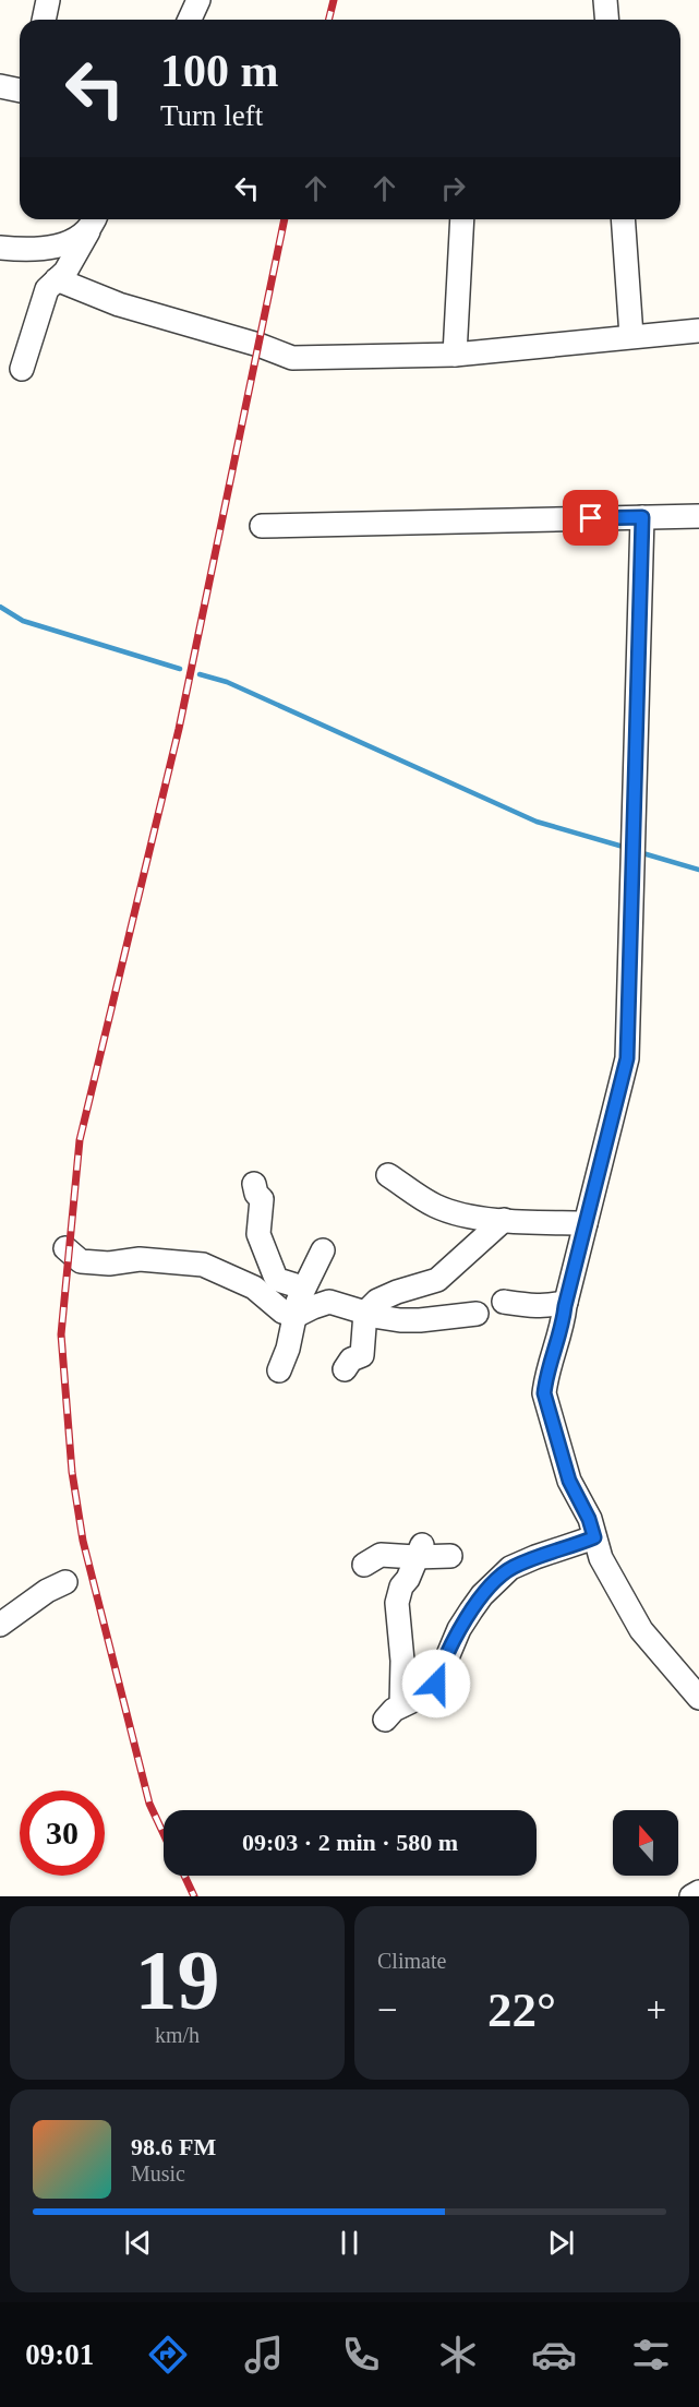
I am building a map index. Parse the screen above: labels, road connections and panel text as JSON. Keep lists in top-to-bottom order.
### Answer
{
  "north": "top",
  "page": {
    "turn": ["100 m", "Turn left"],
    "limit": "30",
    "trip": "09:03 · 2 min · 580 m",
    "tile": [
      ["19", "km/h"],
      "Climate"
    ],
    "heat": ["−", "22°", "+"],
    "song": ["98.6 FM", "Music"],
    "tabs": "09:01"
  }
}
